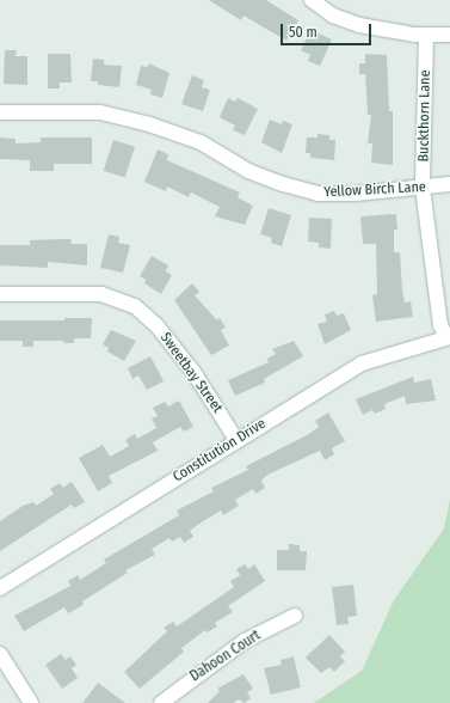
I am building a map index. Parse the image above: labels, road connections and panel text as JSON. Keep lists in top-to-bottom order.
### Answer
{
  "streets": {
    "street": [
      "Buckthorn Lane",
      "Yellow Birch Lane",
      "Sweetbay Street",
      "Constitution Drive",
      "Dahoon Court"
    ]
  },
  "crossings": [
    ["Buckthorn Lane", "Yellow Birch Lane"],
    ["Buckthorn Lane", "Constitution Drive"],
    ["Sweetbay Street", "Constitution Drive"]
  ],
  "scale_bar": "50 m"
}
